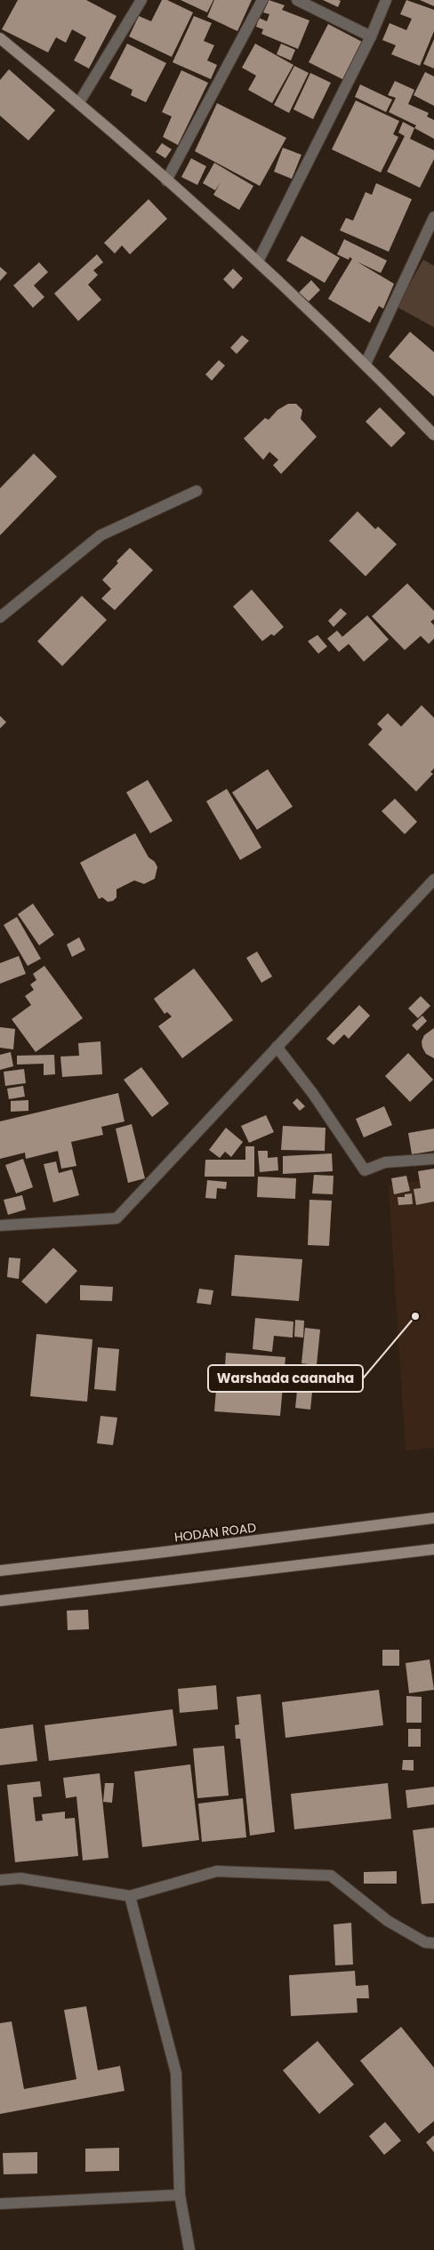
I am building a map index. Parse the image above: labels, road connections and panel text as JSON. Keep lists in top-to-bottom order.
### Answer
{
  "streets": {
    "main road": ["HODAN ROAD"]
  },
  "places": ["Warshada caanaha"]
}
